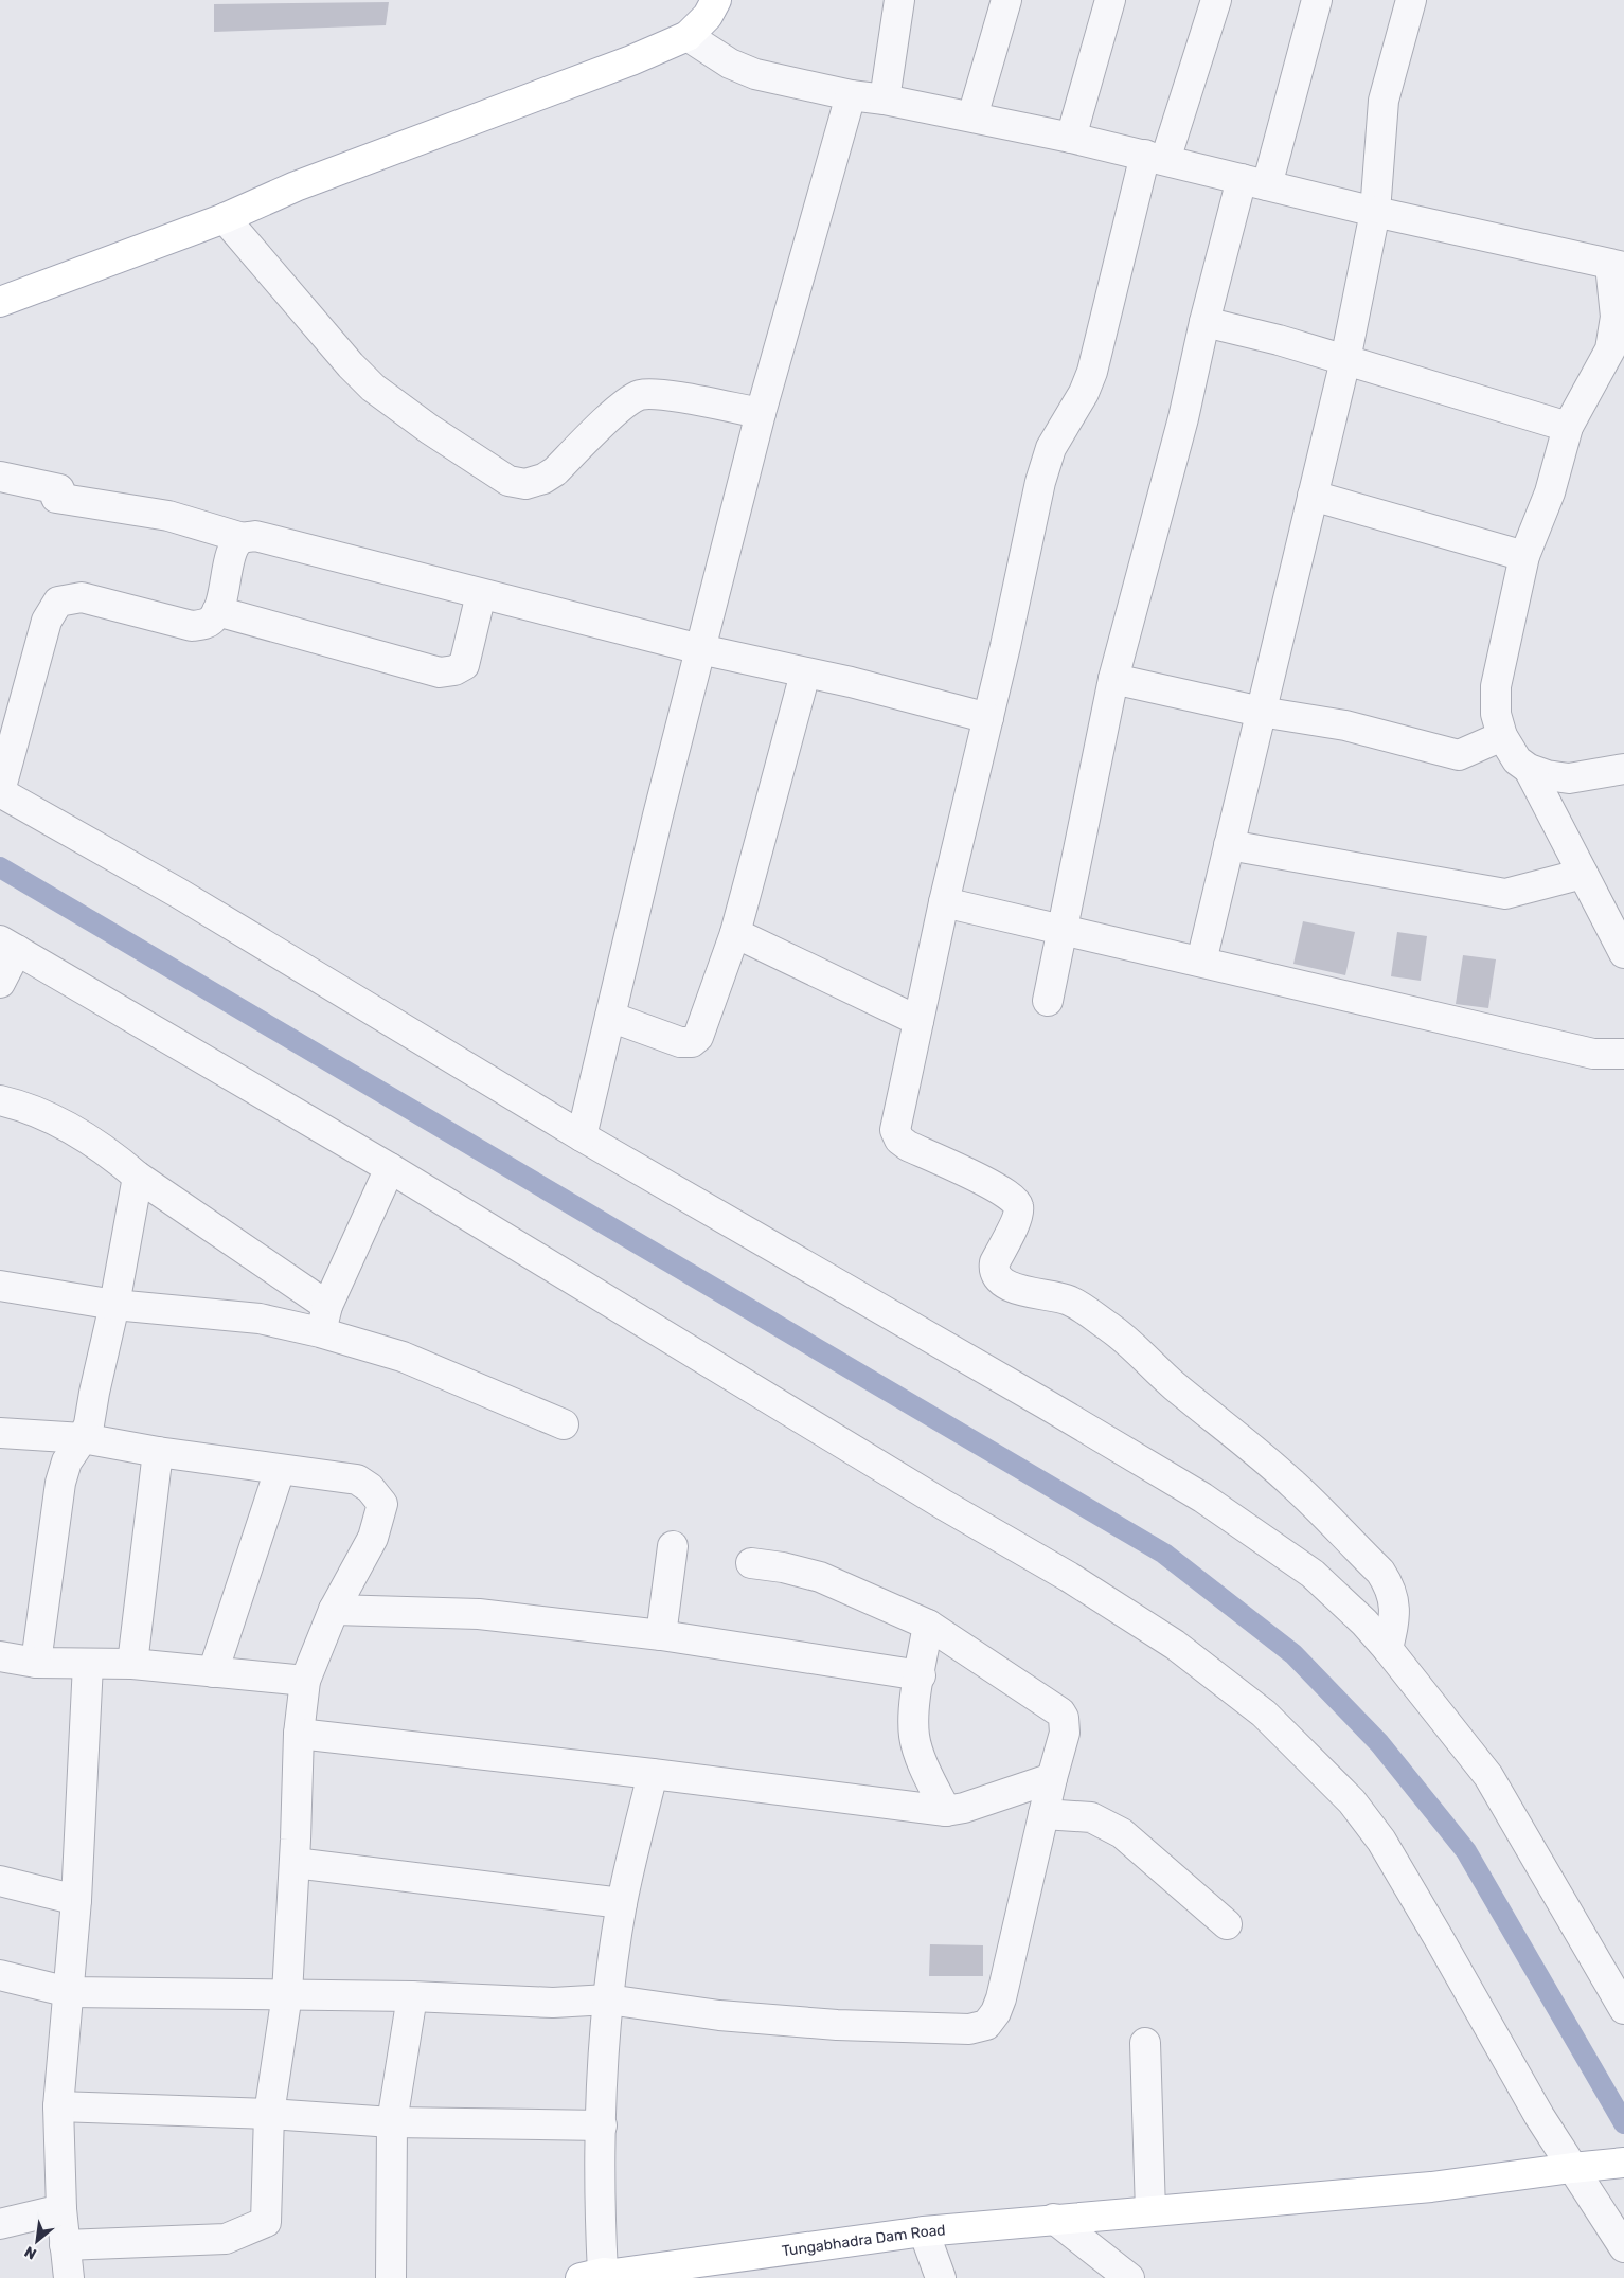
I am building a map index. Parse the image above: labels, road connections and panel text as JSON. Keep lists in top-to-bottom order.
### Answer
{
  "streets": {
    "main road": ["Tungabhadra Dam Road"]
  },
  "north": "bottom left"
}
